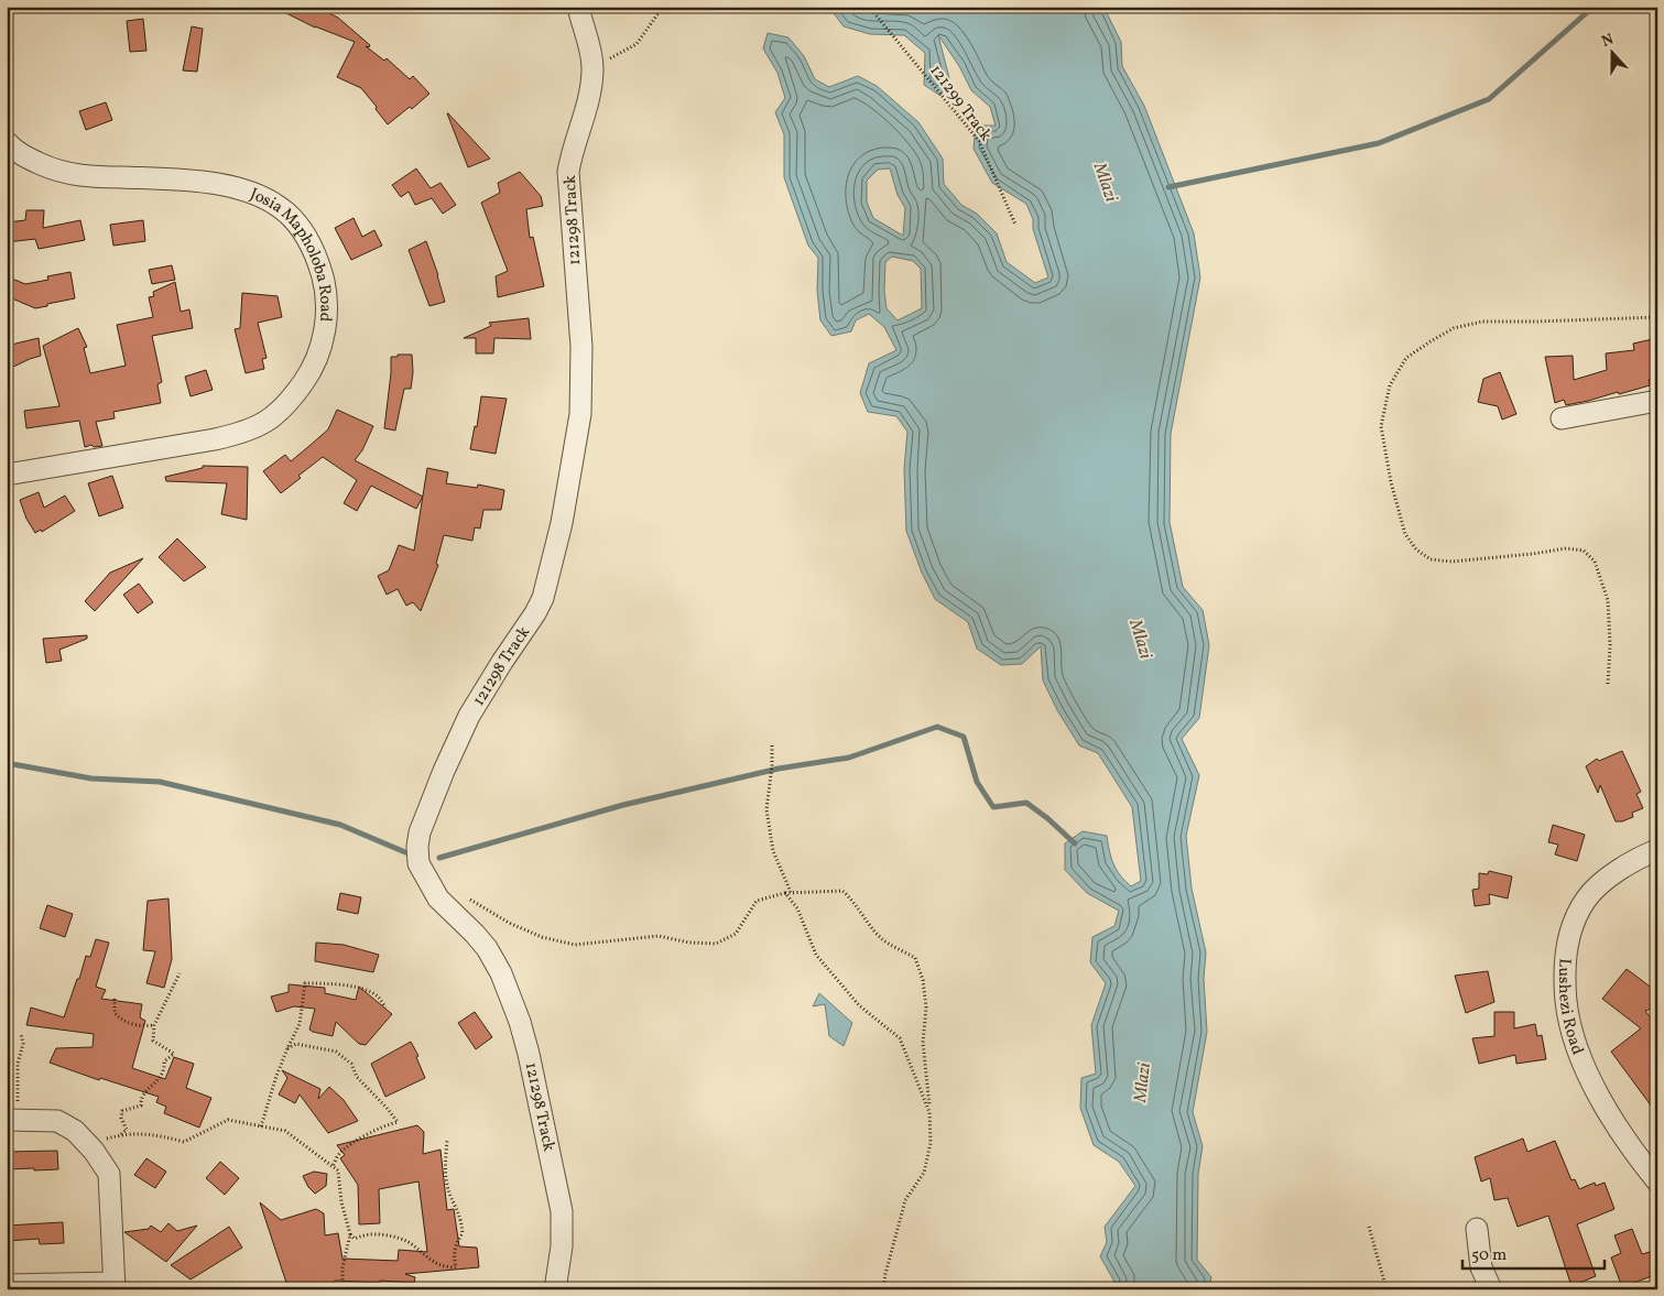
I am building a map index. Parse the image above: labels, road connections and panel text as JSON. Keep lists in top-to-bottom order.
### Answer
{
  "streets": {
    "street": ["121298 Track", "Josia Mapholoba Road", "Lushezi Road"],
    "path": ["121299 Track"]
  },
  "water": ["Mlazi"],
  "scale_bar": "50 m",
  "north": "top"
}
